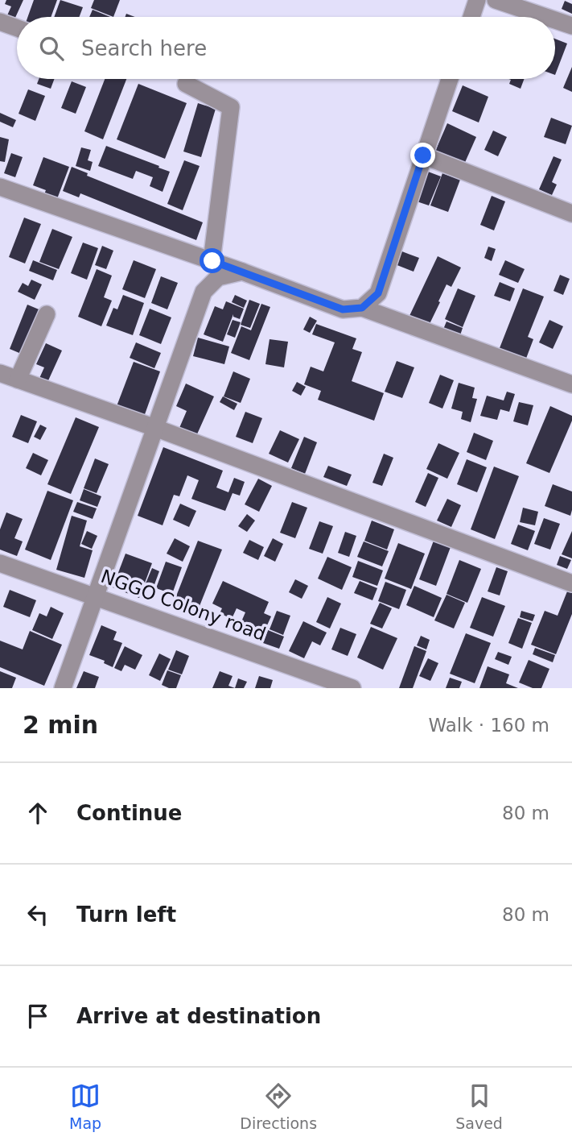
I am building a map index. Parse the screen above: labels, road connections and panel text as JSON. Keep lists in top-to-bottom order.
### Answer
{
  "streets": {
    "street": ["NGGO Colony road"]
  },
  "page": {
    "search": "Search here",
    "heading": ["2 min", "Walk · 160 m"],
    "list": [
      ["Continue", "80 m"],
      ["Turn left", "80 m"],
      "Arrive at destination"
    ],
    "nav": ["Map", "Directions", "Saved"]
  }
}
